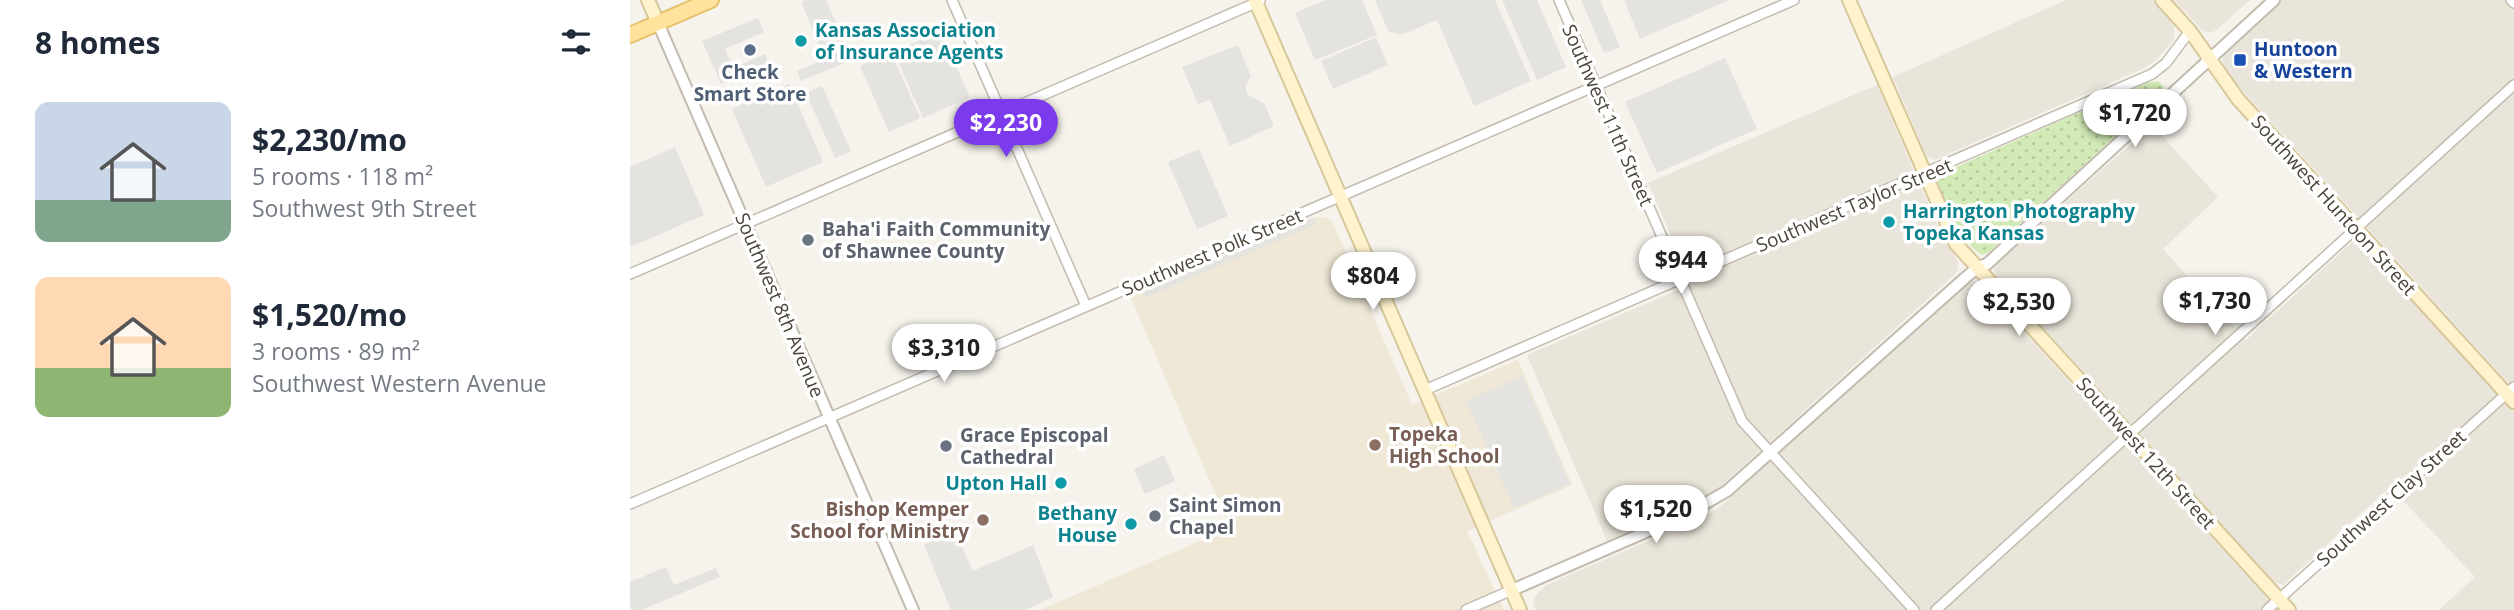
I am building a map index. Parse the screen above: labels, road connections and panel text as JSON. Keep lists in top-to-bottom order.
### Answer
{
  "streets": {
    "main road": ["Southwest Huntoon Street", "Southwest 8th Avenue", "Southwest 12th Street"],
    "street": [
      "Southwest 11th Street",
      "Southwest Taylor Street",
      "Southwest Polk Street",
      "Southwest Clay Street"
    ]
  },
  "crossings": [
    ["Southwest 11th Street", "Southwest Taylor Street"],
    ["Southwest 11th Street", "Southwest Polk Street"],
    ["Southwest Taylor Street", "Southwest Huntoon Street"],
    ["Southwest Taylor Street", "Southwest 12th Street"],
    ["Southwest Huntoon Street", "Southwest Clay Street"],
    ["Southwest Polk Street", "Southwest 8th Avenue"],
    ["Southwest 12th Street", "Southwest Clay Street"]
  ],
  "places": {
    "other": [
      "Kansas Association of Insurance Agents",
      "Check Smart Store",
      "Harrington Photography Topeka Kansas",
      "Baha'i Faith Community of Shawnee County",
      "Topeka High School",
      "Grace Episcopal Cathedral",
      "Upton Hall",
      "Saint Simon Chapel",
      "Bishop Kemper School for Ministry",
      "Bethany House"
    ],
    "transit": ["Huntoon & Western"]
  },
  "page": {
    "heading": "8 homes",
    "list": [
      {
        "name": "$2,230/mo",
        "note": "5 rooms · 118 m² · Southwest 9th Street"
      },
      {
        "name": "$1,520/mo",
        "note": "3 rooms · 89 m² · Southwest Western Avenue"
      }
    ],
    "price": [
      "$1,720",
      "$2,230",
      "$944",
      "$804",
      "$1,730",
      "$2,530",
      "$3,310",
      "$1,520"
    ]
  }
}
